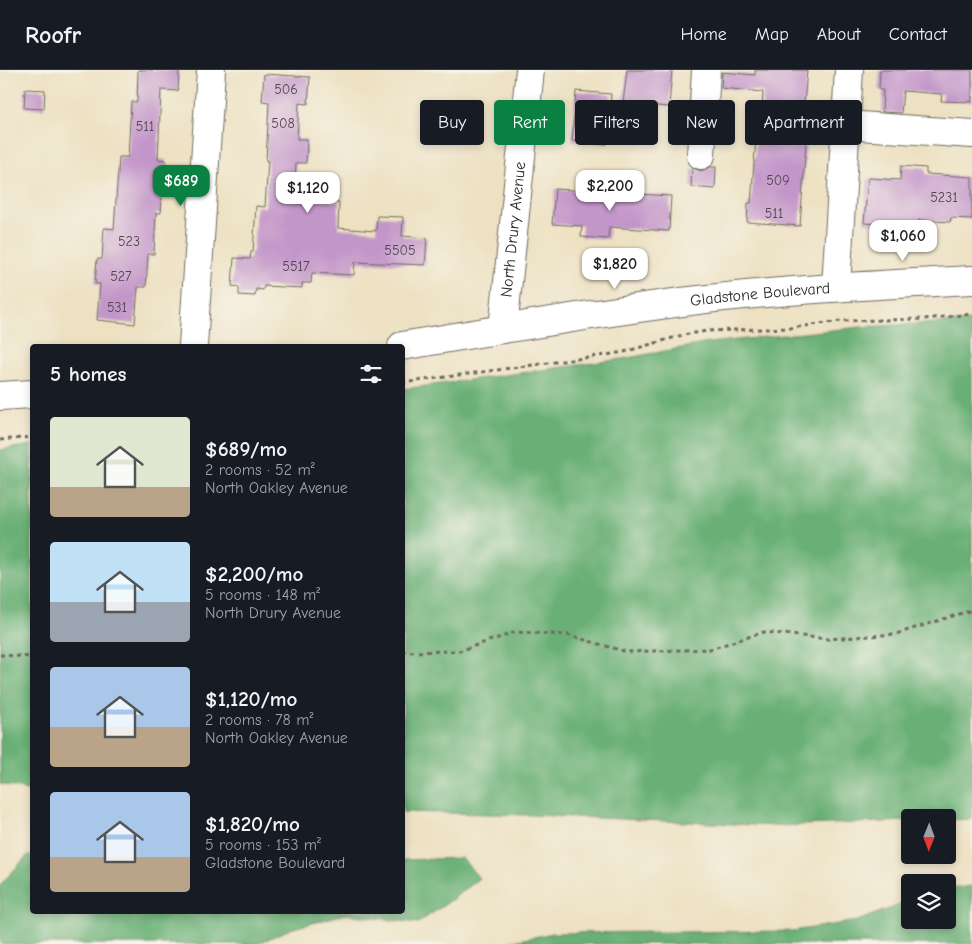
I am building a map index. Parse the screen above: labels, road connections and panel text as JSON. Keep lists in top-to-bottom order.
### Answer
{
  "streets": {
    "street": ["North Drury Avenue", "Gladstone Boulevard"]
  },
  "crossings": [
    ["North Drury Avenue", "Gladstone Boulevard"]
  ],
  "house_numbers": [
    "506",
    "508",
    "511",
    "509",
    "5231",
    "511",
    "523",
    "5505",
    "5517",
    "527",
    "531"
  ],
  "north": "bottom",
  "page": {
    "header": "Roofr",
    "nav": [
      "Home",
      "Map",
      "About",
      "Contact"
    ],
    "chip": [
      "Buy",
      "Rent",
      "Filters",
      "New",
      "Apartment"
    ],
    "price": [
      "$689",
      "$2,200",
      "$1,120",
      "$1,060",
      "$1,820"
    ],
    "heading": "5 homes",
    "list": [
      {
        "name": "$689/mo",
        "note": "2 rooms · 52 m² · North Oakley Avenue"
      },
      {
        "name": "$2,200/mo",
        "note": "5 rooms · 148 m² · North Drury Avenue"
      },
      {
        "name": "$1,120/mo",
        "note": "2 rooms · 78 m² · North Oakley Avenue"
      },
      {
        "name": "$1,820/mo",
        "note": "5 rooms · 153 m² · Gladstone Boulevard"
      }
    ]
  }
}
